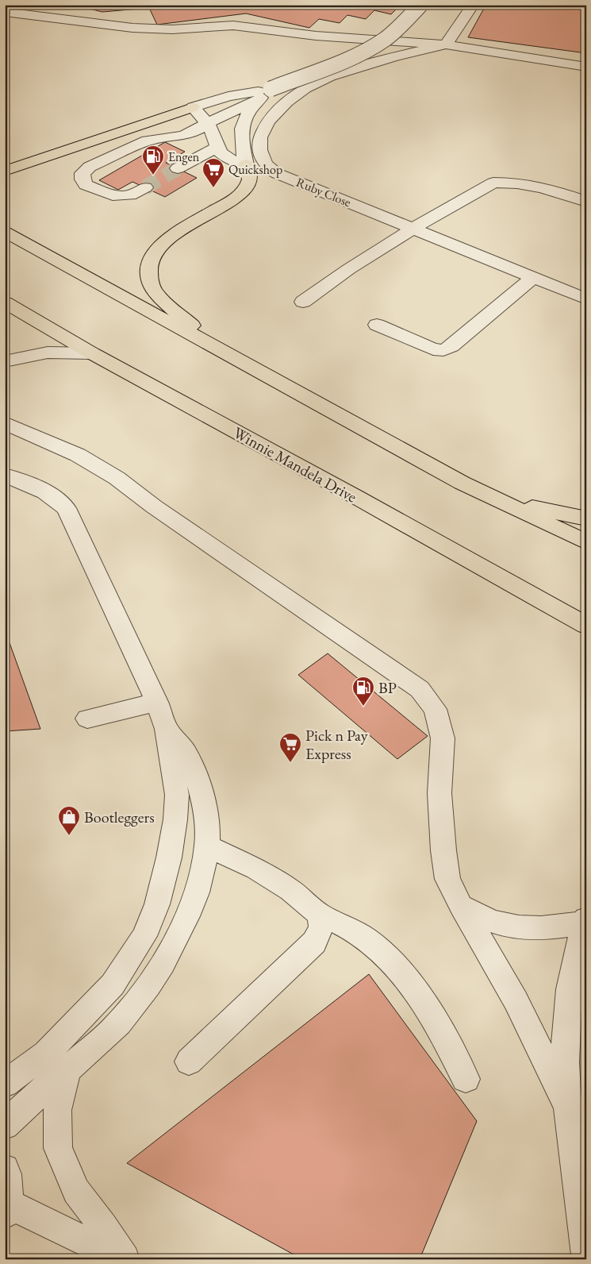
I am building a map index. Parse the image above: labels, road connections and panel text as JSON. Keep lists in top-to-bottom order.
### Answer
{
  "streets": {
    "main road": ["Winnie Mandela Drive"],
    "street": ["Ruby Close"]
  },
  "places": {
    "fuel station": ["Engen", "BP"],
    "supermarket": ["Quickshop", "Pick n Pay Express"],
    "shop": ["Bootleggers"]
  }
}
